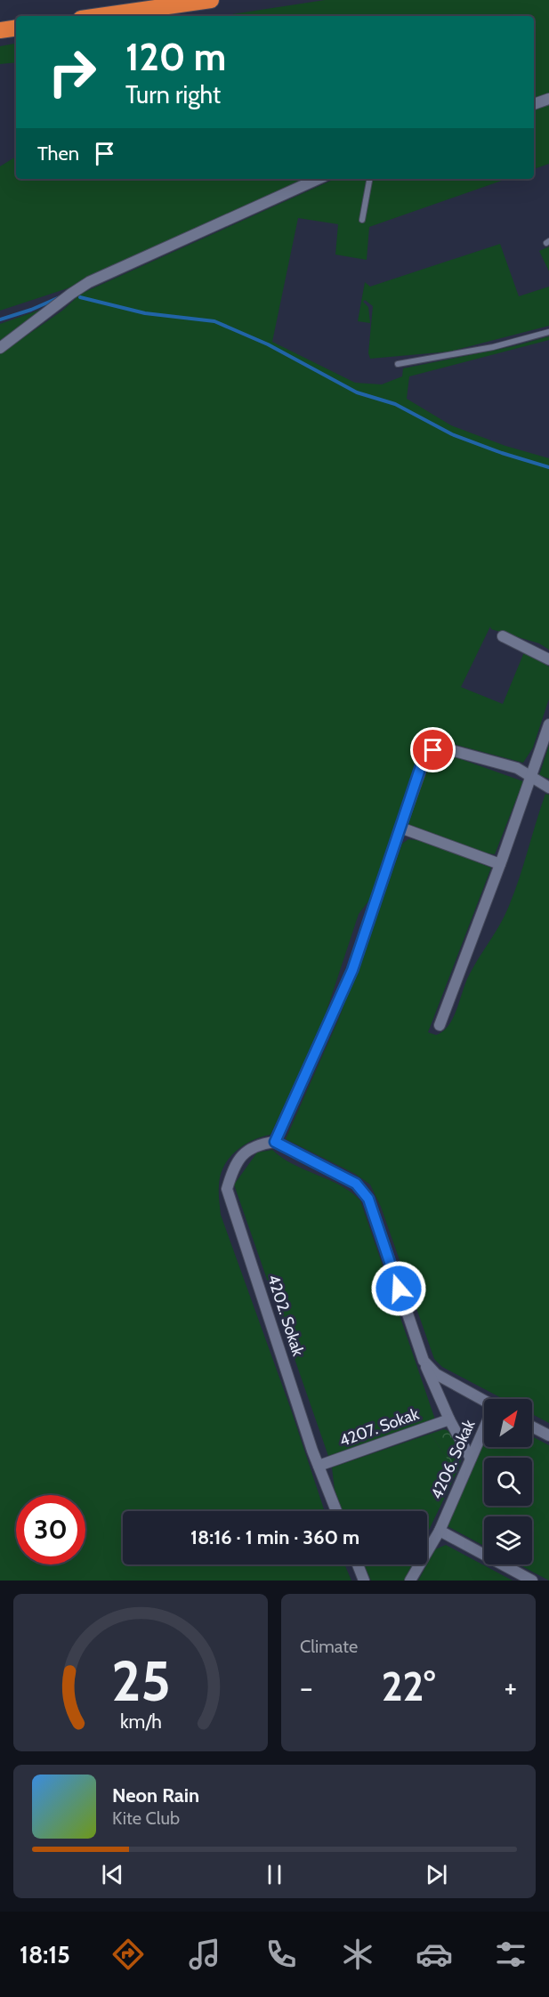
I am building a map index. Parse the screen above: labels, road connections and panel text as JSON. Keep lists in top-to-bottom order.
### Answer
{
  "streets": {
    "street": ["4202. Sokak", "4207. Sokak", "4206. Sokak"]
  },
  "crossings": [
    ["4202. Sokak", "4207. Sokak"]
  ],
  "north": "top right",
  "page": {
    "turn": ["120 m", "Turn right"],
    "then": "Then",
    "limit": "30",
    "trip": "18:16 · 1 min · 360 m",
    "tile": "Climate",
    "heat": ["−", "22°", "+"],
    "song": ["Neon Rain", "Kite Club"],
    "tabs": "18:15",
    "gauge": ["25", "km/h"]
  }
}
